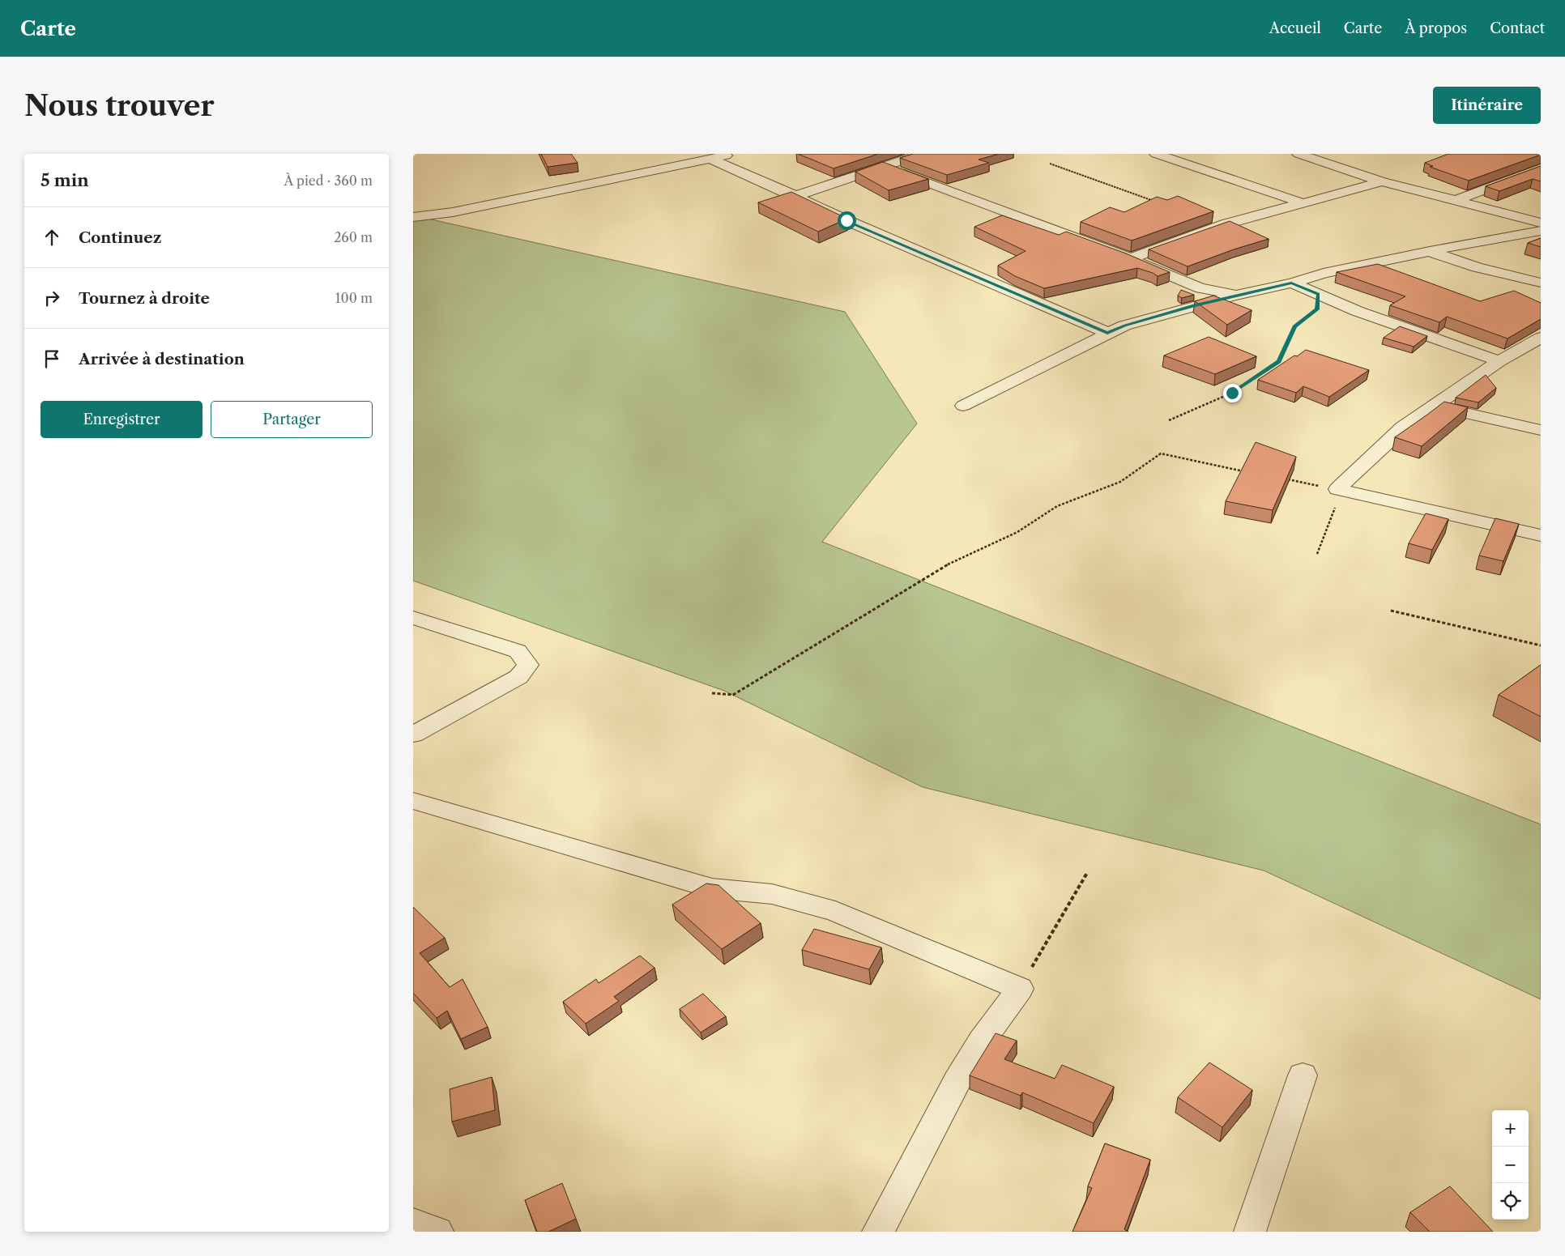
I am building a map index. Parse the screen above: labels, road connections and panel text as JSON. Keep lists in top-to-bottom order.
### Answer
{
  "page": {
    "header": "Carte",
    "nav": [
      "Accueil",
      "Carte",
      "À propos",
      "Contact"
    ],
    "buttons": [
      "Itinéraire",
      ["Enregistrer", "Partager"]
    ],
    "title": "Nous trouver",
    "heading": ["5 min", "À pied · 360 m"],
    "list": [
      ["Continuez", "260 m"],
      ["Tournez à droite", "100 m"],
      "Arrivée à destination"
    ],
    "map_buttons": ["+", "−"]
  }
}
